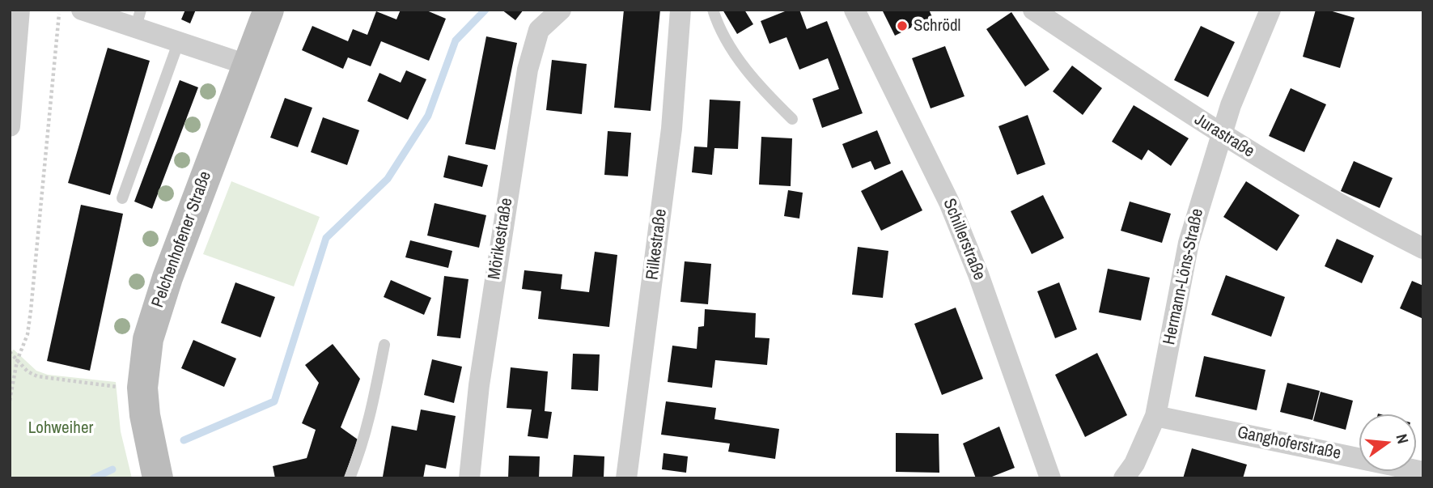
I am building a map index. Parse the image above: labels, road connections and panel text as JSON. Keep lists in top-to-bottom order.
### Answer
{
  "streets": {
    "main road": ["Pelchenhofener Straße"],
    "street": [
      "Jurastraße",
      "Mörikestraße",
      "Schillerstraße",
      "Rilkestraße",
      "Hermann-Löns-Straße",
      "Ganghoferstraße"
    ]
  },
  "crossings": [
    ["Jurastraße", "Hermann-Löns-Straße"],
    ["Hermann-Löns-Straße", "Ganghoferstraße"]
  ],
  "parks": ["Lohweiher"],
  "places": ["Schrödl"],
  "north": "right"
}
